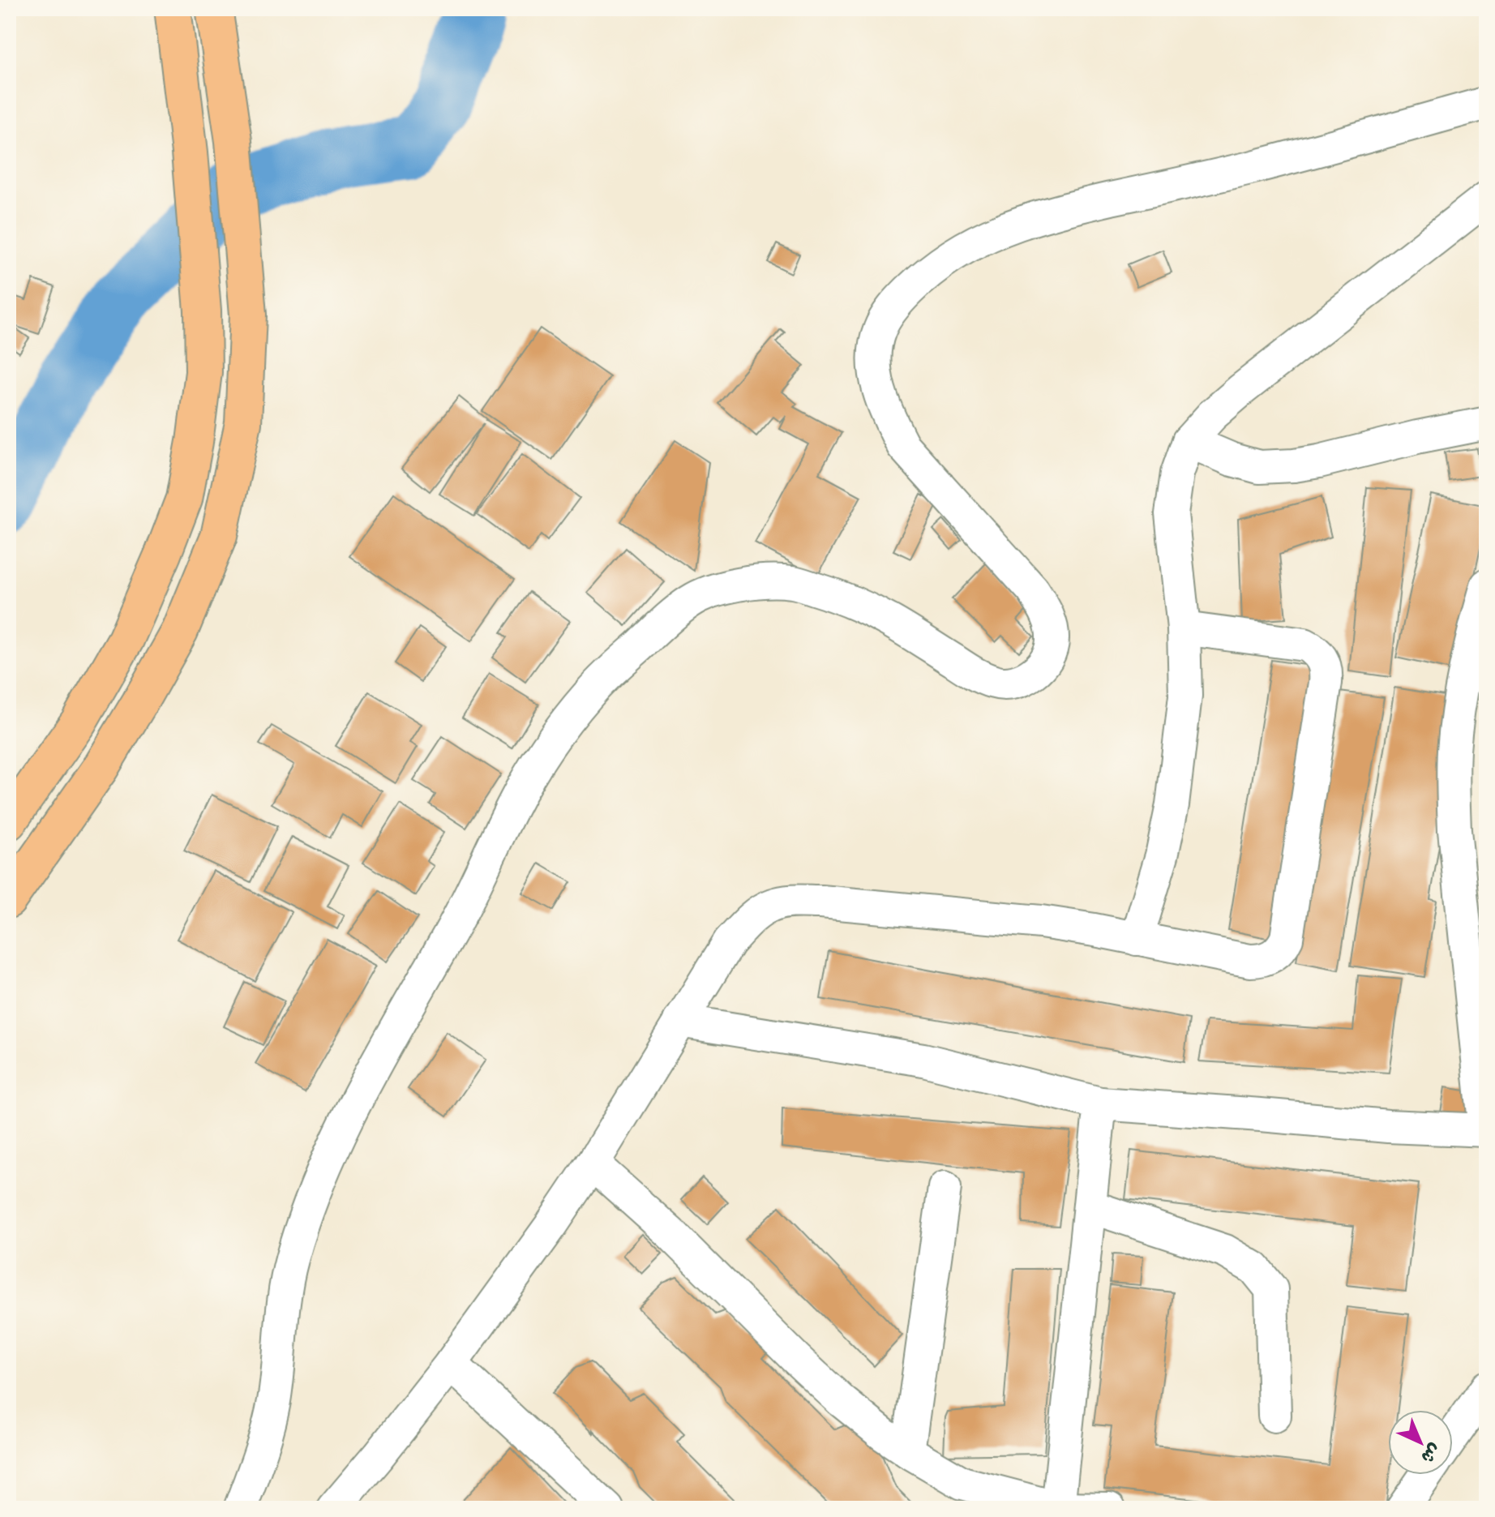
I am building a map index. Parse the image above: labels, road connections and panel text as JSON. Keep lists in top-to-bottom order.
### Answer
{
  "north": "bottom right"
}
